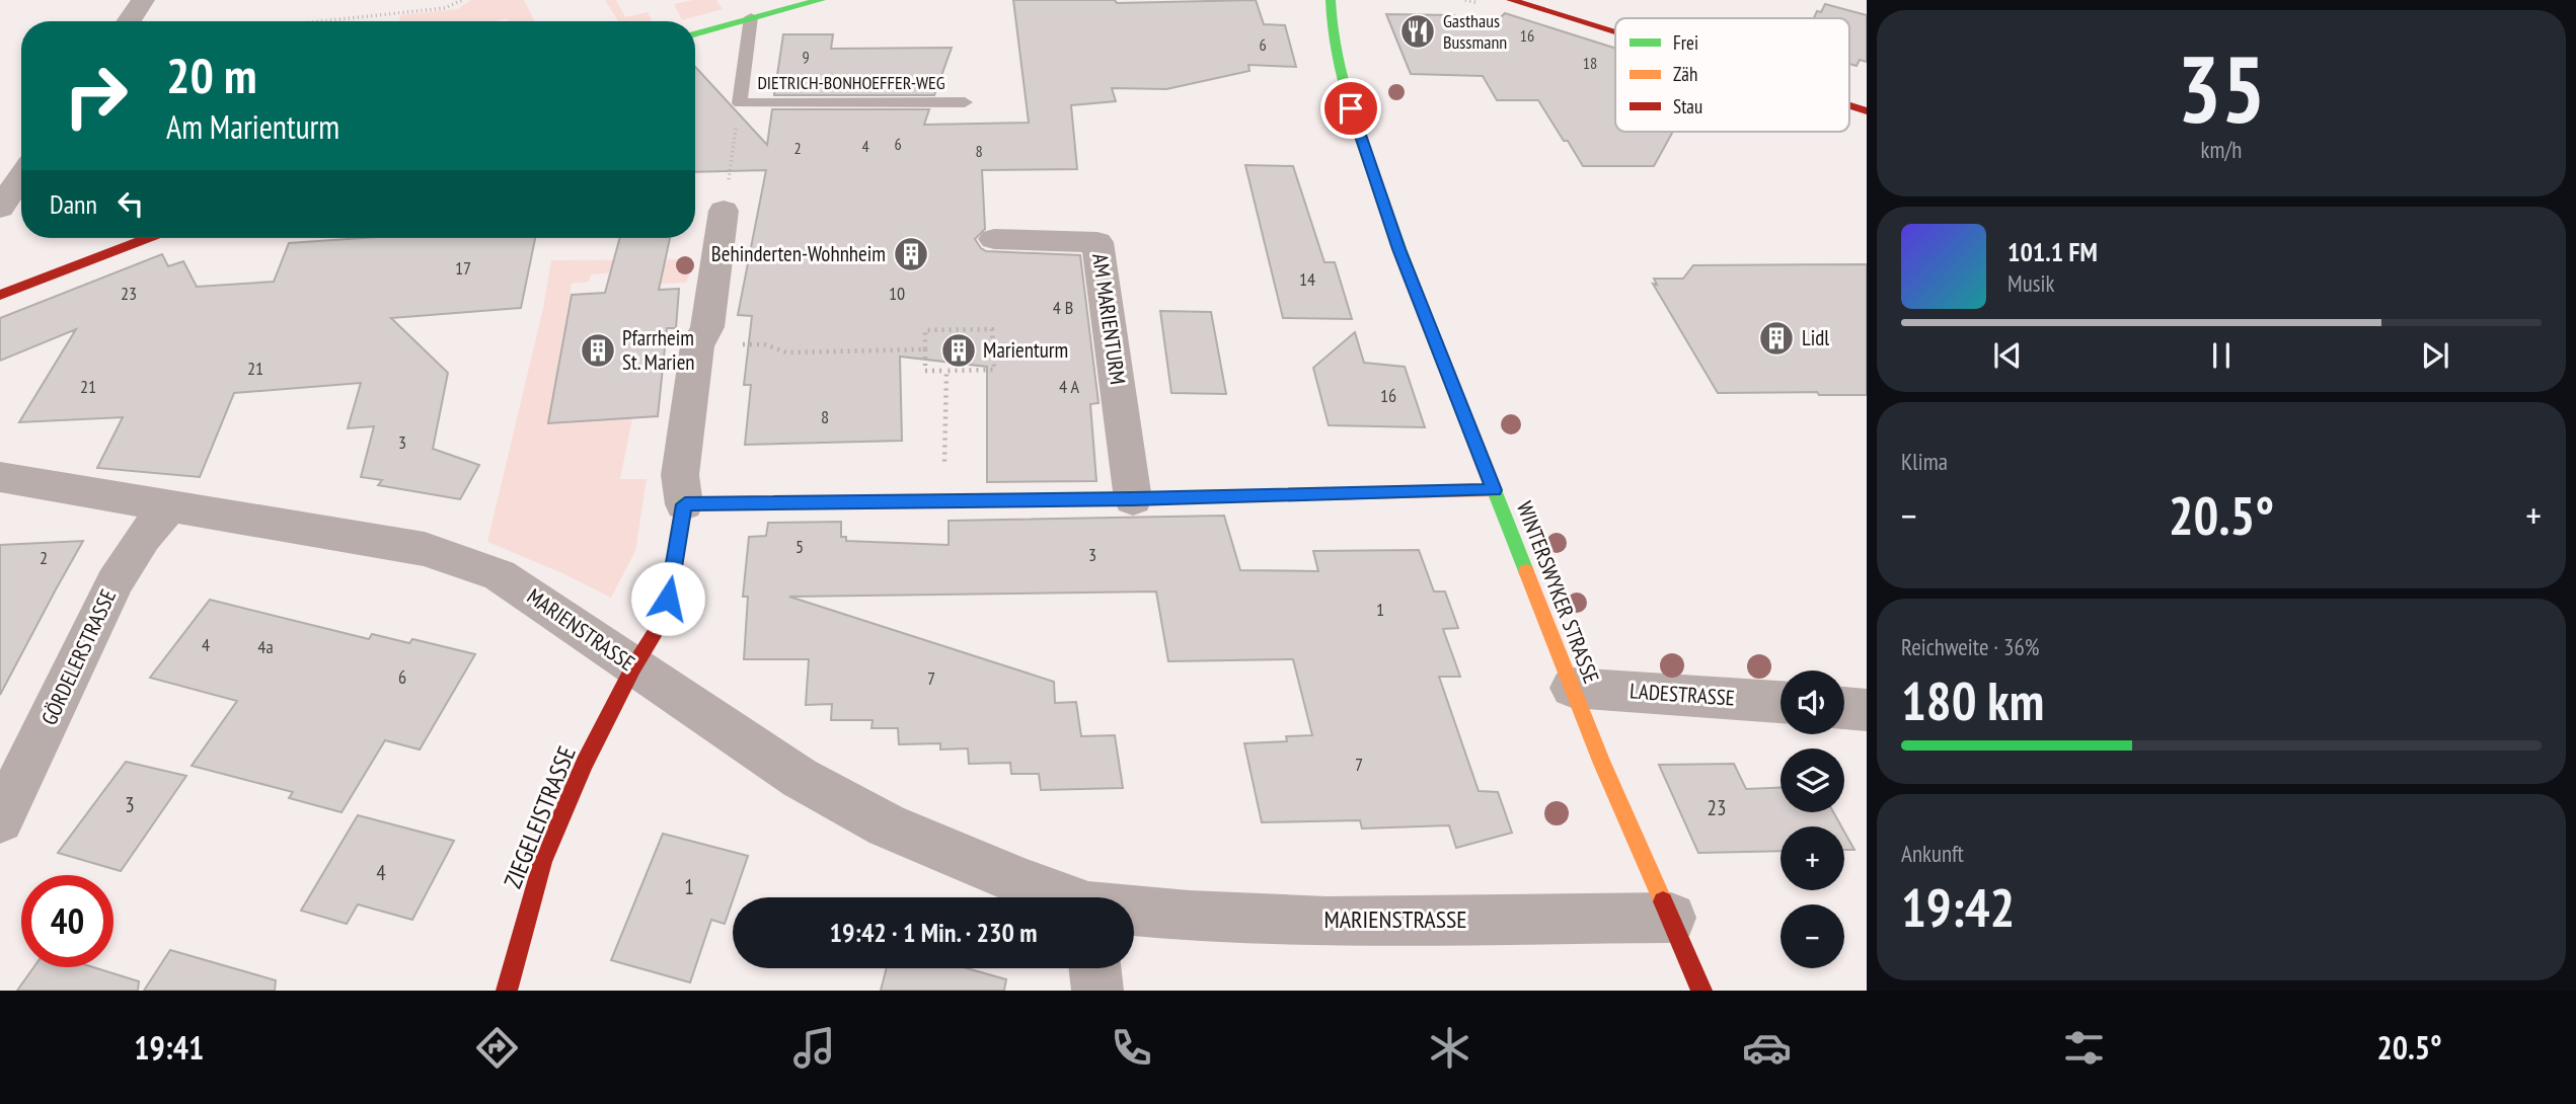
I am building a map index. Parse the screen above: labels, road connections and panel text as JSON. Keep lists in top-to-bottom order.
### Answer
{
  "streets": {
    "street": [
      "AM MARIENTURM",
      "WINTERSWYKER STRASSE",
      "MARIENSTRASSE",
      "GÖRDELERSTRASSE",
      "LADESTRASSE",
      "ZIEGELEISTRASSE"
    ],
    "lane": ["DIETRICH-BONHOEFFER-WEG"]
  },
  "crossings": [
    ["WINTERSWYKER STRASSE", "MARIENSTRASSE"],
    ["WINTERSWYKER STRASSE", "LADESTRASSE"],
    ["MARIENSTRASSE", "GÖRDELERSTRASSE"],
    ["MARIENSTRASSE", "ZIEGELEISTRASSE"]
  ],
  "places": {
    "restaurant": ["Gasthaus Bussmann"],
    "building": [
      "Behinderten-Wohnheim",
      "Lidl",
      "Pfarrheim St. Marien",
      "Marienturm"
    ]
  },
  "house_numbers": [
    "16",
    "6",
    "9",
    "18",
    "6",
    "4",
    "2",
    "8",
    "17",
    "14",
    "23",
    "10",
    "4 B",
    "21",
    "21",
    "4 A",
    "16",
    "8",
    "3",
    "5",
    "3",
    "2",
    "1",
    "4",
    "4a",
    "6",
    "7",
    "7",
    "3",
    "23",
    "4",
    "1"
  ],
  "legend": ["Frei", "Zäh", "Stau"],
  "page": {
    "tile": [
      ["35", "km/h"],
      "Klima",
      ["Reichweite · 36%", "180 km"],
      ["Ankunft", "19:42"]
    ],
    "turn": ["20 m", "Am Marienturm"],
    "then": "Dann",
    "song": ["101.1 FM", "Musik"],
    "heat": ["−", "20.5°", "+"],
    "map_buttons": ["+", "−"],
    "limit": "40",
    "trip": "19:42 · 1 Min. · 230 m",
    "tabs": ["19:41", "20.5°"]
  }
}
